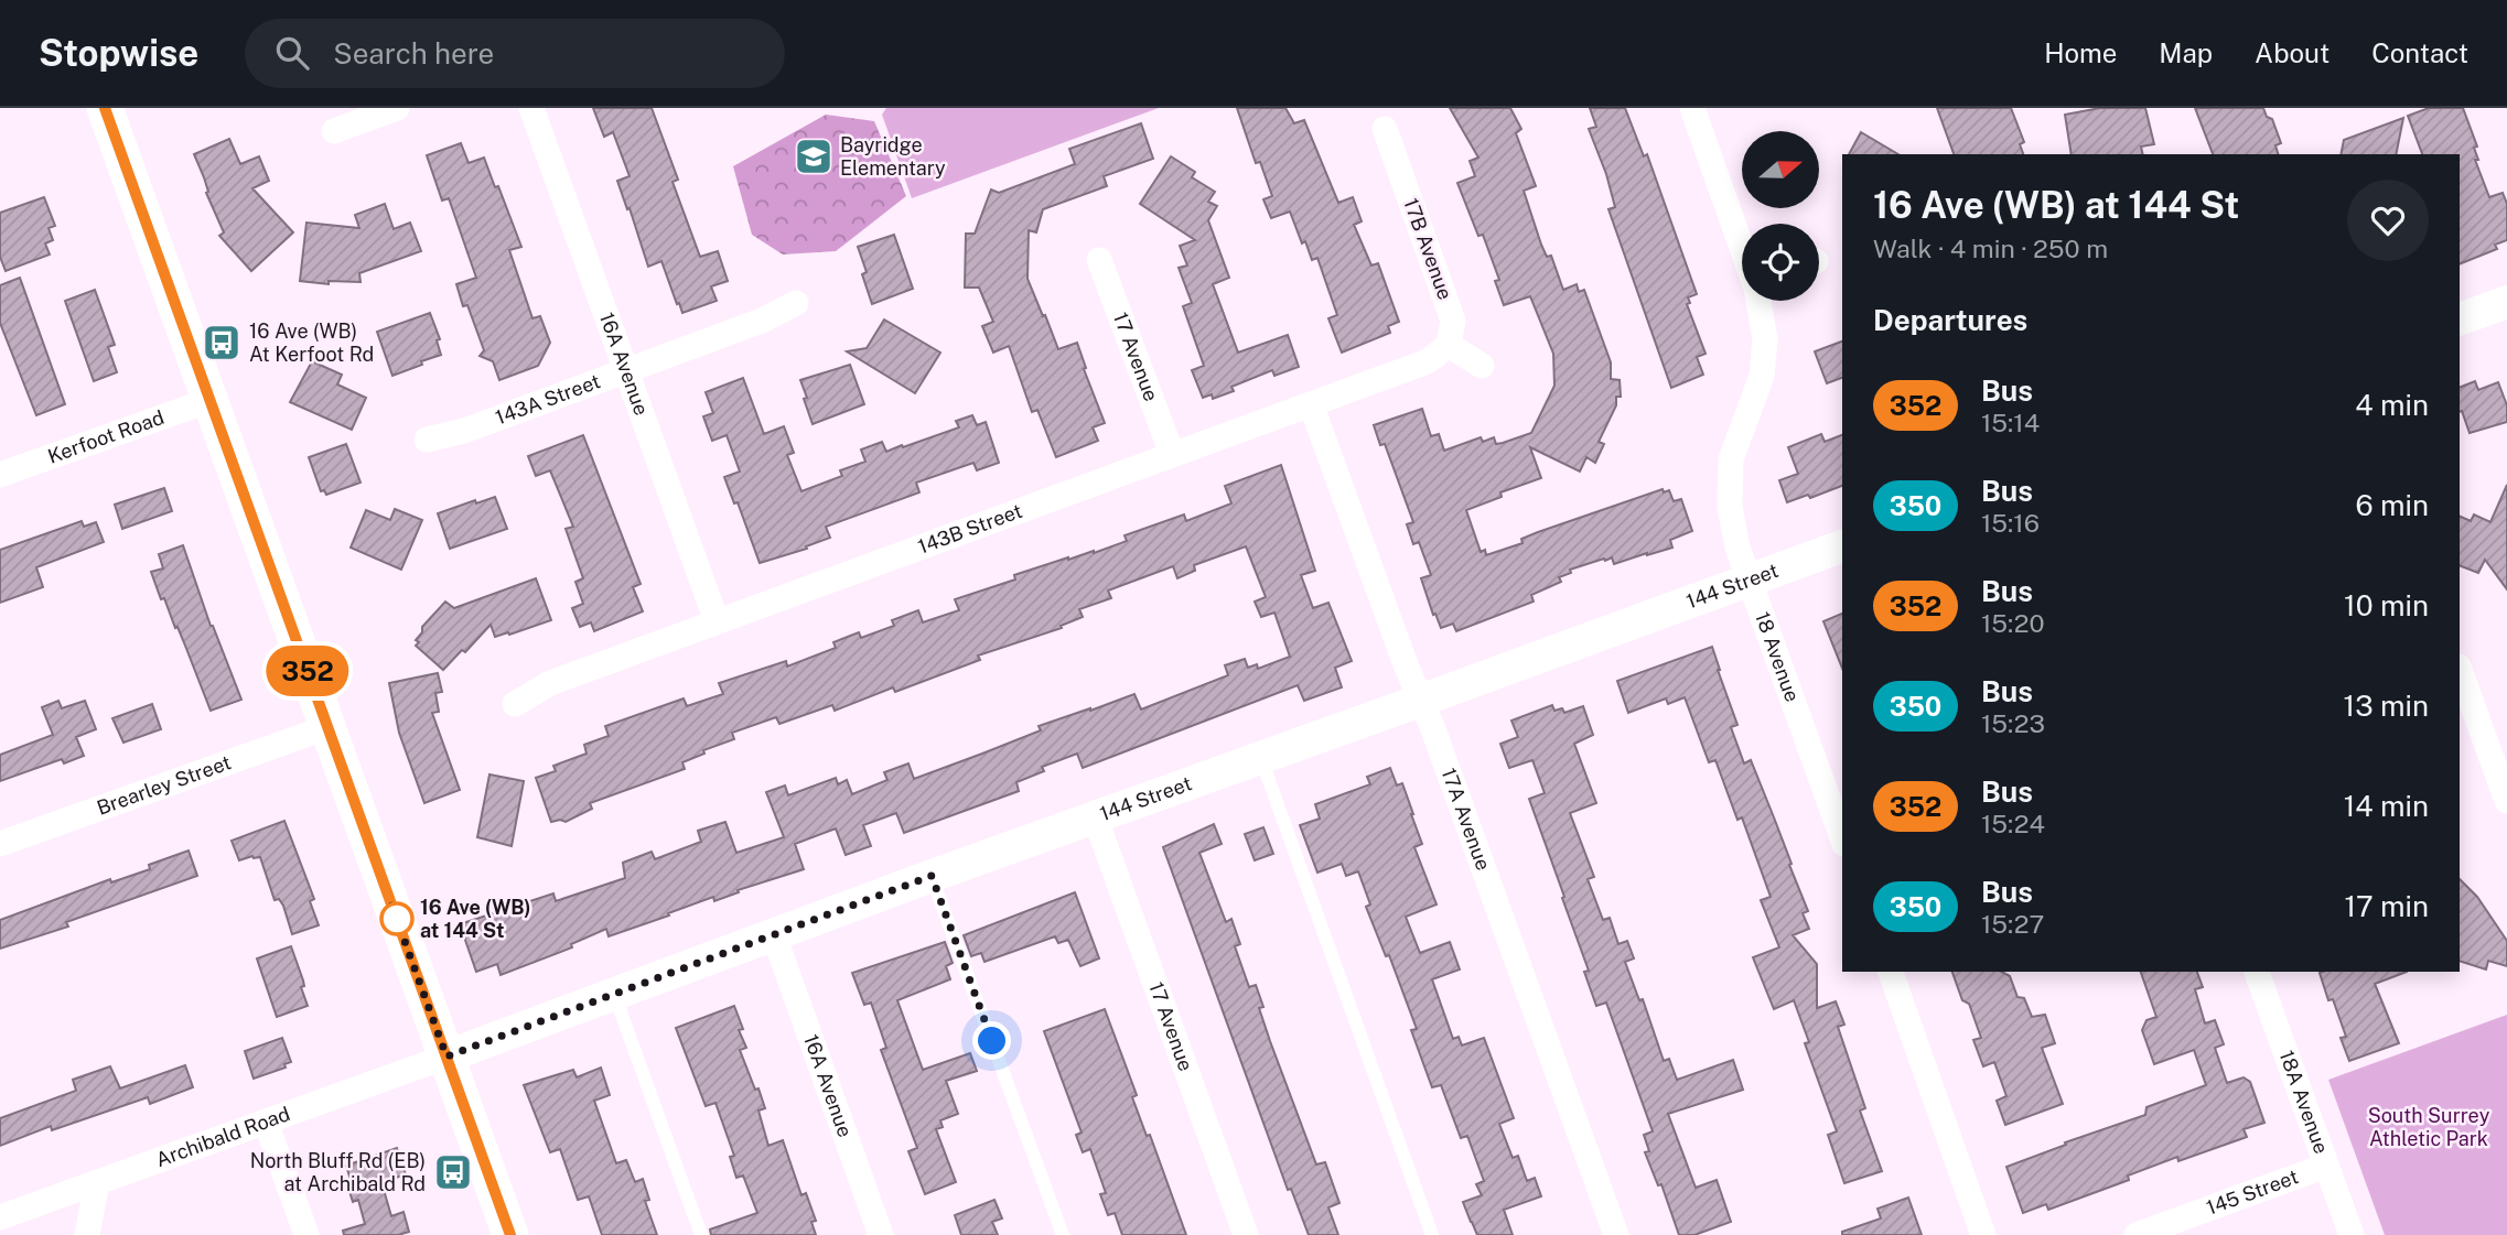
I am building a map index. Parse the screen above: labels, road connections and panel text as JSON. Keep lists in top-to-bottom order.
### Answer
{
  "streets": {
    "street": [
      "17B Avenue",
      "17 Avenue",
      "16A Avenue",
      "143A Street",
      "Kerfoot Road",
      "143B Street",
      "144 Street",
      "18 Avenue",
      "Brearley Street",
      "17A Avenue",
      "18A Avenue",
      "Archibald Road",
      "145 Street"
    ]
  },
  "crossings": [
    ["17B Avenue", "143B Street"],
    ["17 Avenue", "143B Street"],
    ["17 Avenue", "144 Street"],
    ["16A Avenue", "143A Street"],
    ["16A Avenue", "143B Street"],
    ["16A Avenue", "144 Street"],
    ["143B Street", "17A Avenue"],
    ["144 Street", "18 Avenue"],
    ["144 Street", "17A Avenue"],
    ["144 Street", "Archibald Road"],
    ["18A Avenue", "145 Street"]
  ],
  "parks": ["South Surrey Athletic Park"],
  "places": {
    "school or university": ["Bayridge Elementary"],
    "bus stop": ["16 Ave (WB) At Kerfoot Rd", "North Bluff Rd (EB) at Archibald Rd"],
    "other": ["16 Ave (WB) at 144 St"]
  },
  "lines": ["bus line 352"],
  "north": "right",
  "page": {
    "header": "Stopwise",
    "search": "Search here",
    "nav": [
      "Home",
      "Map",
      "About",
      "Contact"
    ],
    "on_map": "352",
    "heading": [
      ["16 Ave (WB) at 144 St", "Walk · 4 min · 250 m"],
      "Departures"
    ],
    "list": [
      {
        "mark": "352",
        "name": "Bus",
        "note": "15:14",
        "value": "4 min"
      },
      {
        "mark": "350",
        "name": "Bus",
        "note": "15:16",
        "value": "6 min"
      },
      {
        "mark": "352",
        "name": "Bus",
        "note": "15:20",
        "value": "10 min"
      },
      {
        "mark": "350",
        "name": "Bus",
        "note": "15:23",
        "value": "13 min"
      },
      {
        "mark": "352",
        "name": "Bus",
        "note": "15:24",
        "value": "14 min"
      },
      {
        "mark": "350",
        "name": "Bus",
        "note": "15:27",
        "value": "17 min"
      }
    ]
  }
}
